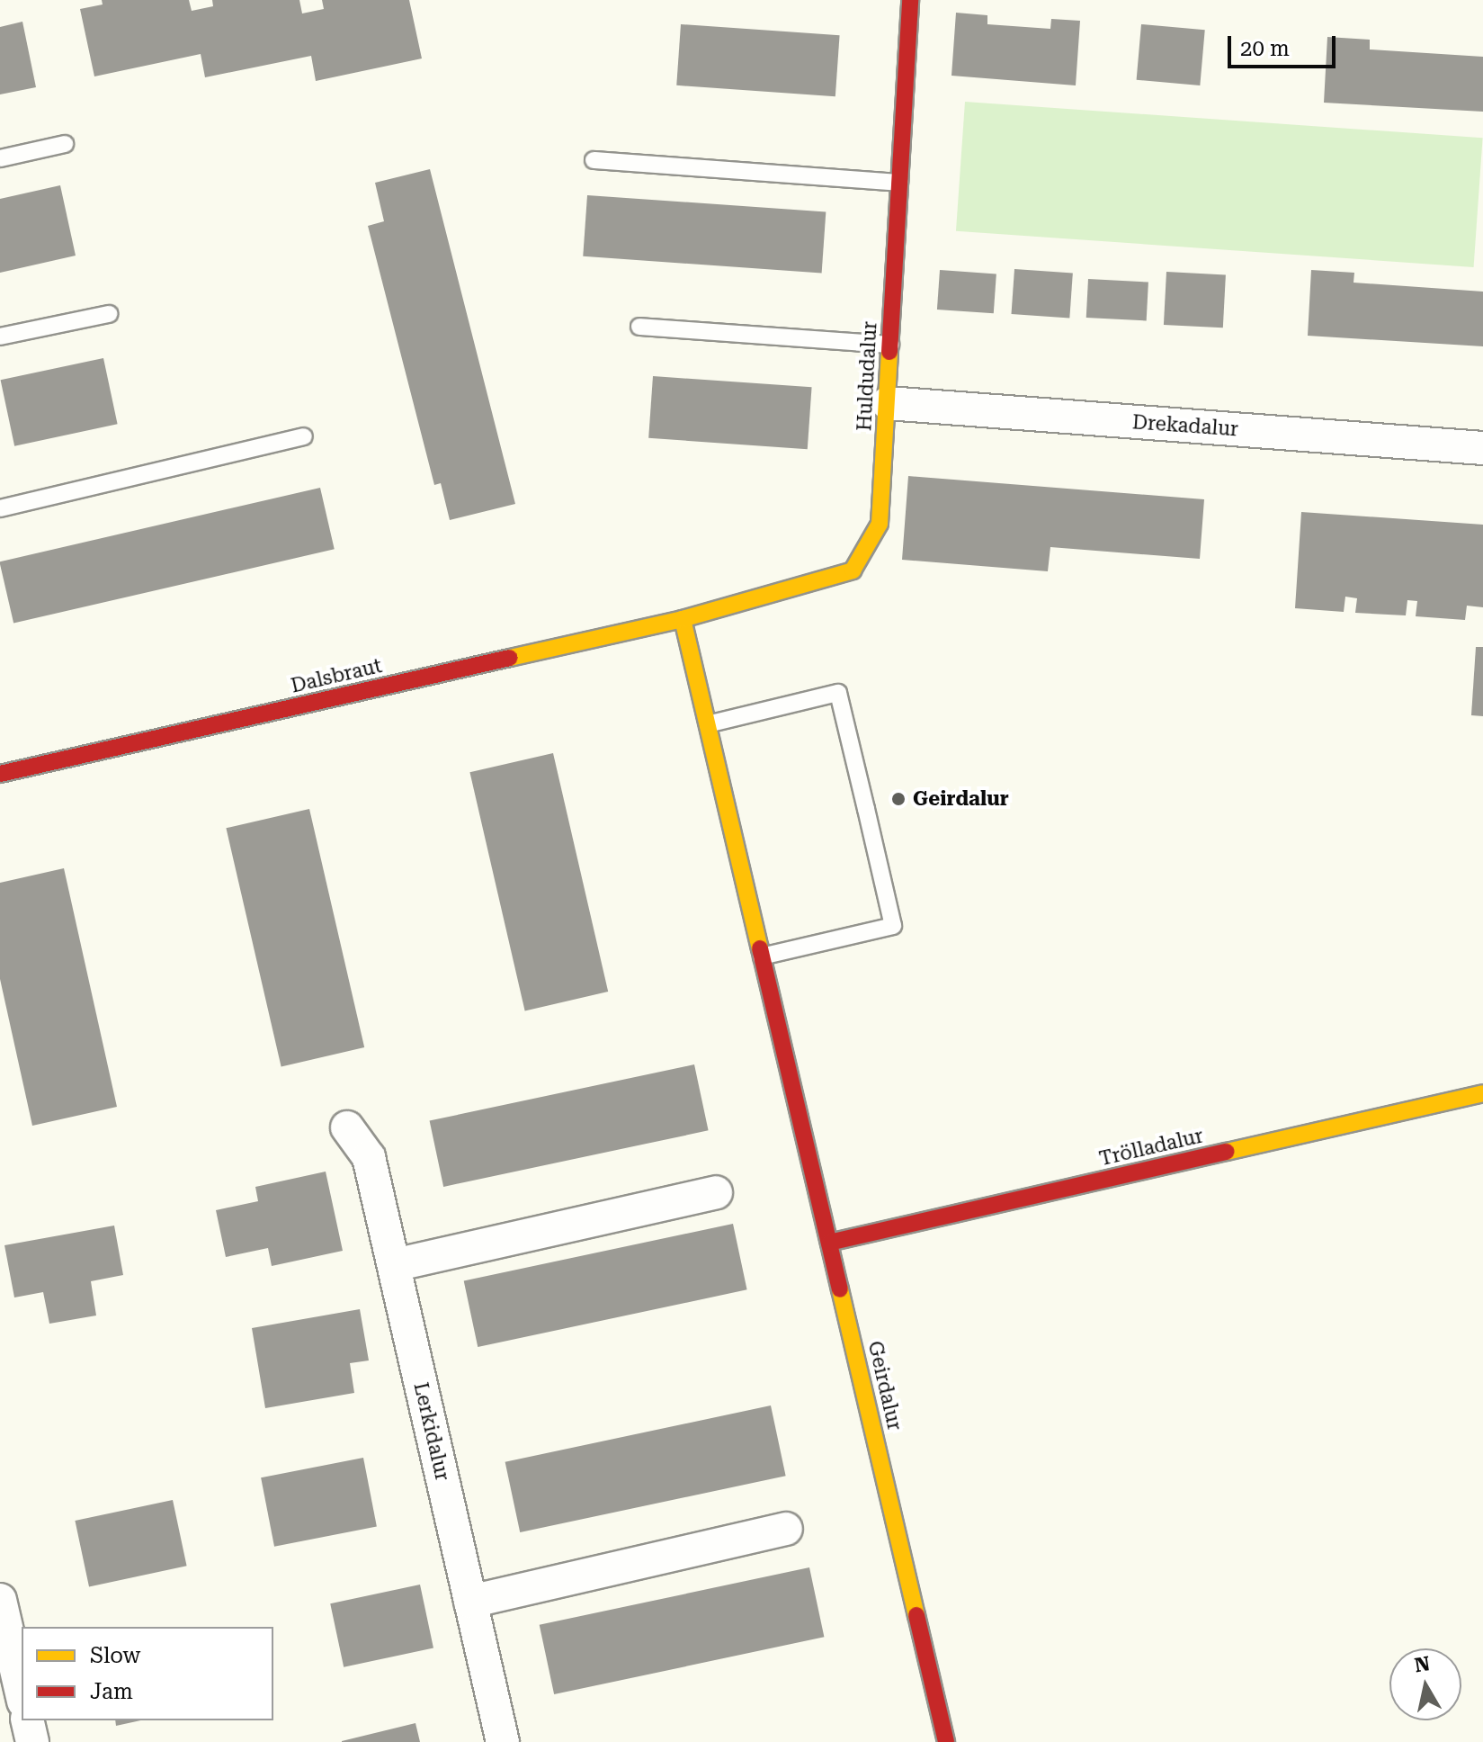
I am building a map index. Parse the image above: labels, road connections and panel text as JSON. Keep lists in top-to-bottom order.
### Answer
{
  "streets": {
    "street": [
      "Huldudalur",
      "Drekadalur",
      "Dalsbraut",
      "Trölladalur",
      "Geirdalur",
      "Lerkidalur"
    ]
  },
  "crossings": [
    ["Huldudalur", "Drekadalur"],
    ["Huldudalur", "Dalsbraut"],
    ["Huldudalur", "Geirdalur"],
    ["Dalsbraut", "Geirdalur"],
    ["Trölladalur", "Geirdalur"]
  ],
  "places": ["Geirdalur"],
  "legend": ["Slow", "Jam"],
  "scale_bar": "20 m",
  "north": "top"
}
